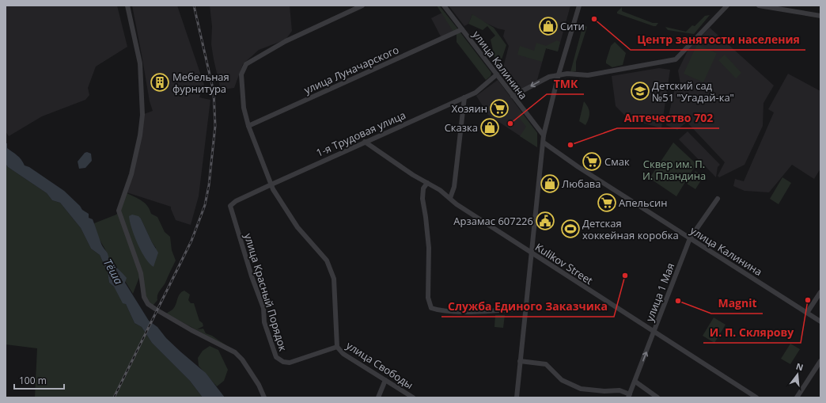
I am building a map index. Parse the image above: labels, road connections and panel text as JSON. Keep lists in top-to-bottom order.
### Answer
{
  "streets": {
    "street": [
      "улица Калинина",
      "улица Луначарского",
      "1-я Трудовая улица",
      "Kulikov Street",
      "улица Красный Порядок",
      "улица 1 Мая",
      "улица Свободы"
    ]
  },
  "crossings": [
    ["улица Калинина", "улица Луначарского"],
    ["улица Калинина", "1-я Трудовая улица"],
    ["улица Калинина", "улица 1 Мая"],
    ["1-я Трудовая улица", "Kulikov Street"],
    ["1-я Трудовая улица", "улица Красный Порядок"],
    ["Kulikov Street", "улица 1 Мая"],
    ["улица Красный Порядок", "улица Свободы"]
  ],
  "water": ["Тёша"],
  "parks": ["Сквер им. П. И. Пландина"],
  "places": {
    "other": [
      "Центр занятости населения",
      "ТМК",
      "Аптечество 702",
      "Служба Единого Заказчика",
      "И. П. Склярову",
      "Magnit"
    ],
    "shop": ["Сити", "Сказка", "Любава"],
    "building": ["Мебельная фурнитура"],
    "school or university": ["Детский сад №51 \"Угадай-ка\""],
    "supermarket": ["Хозяин", "Смак", "Апельсин"],
    "public building": ["Арзамас 607226"],
    "sports": ["Детская хоккейная коробка"]
  },
  "scale_bar": "100 m",
  "north": "top"
}
